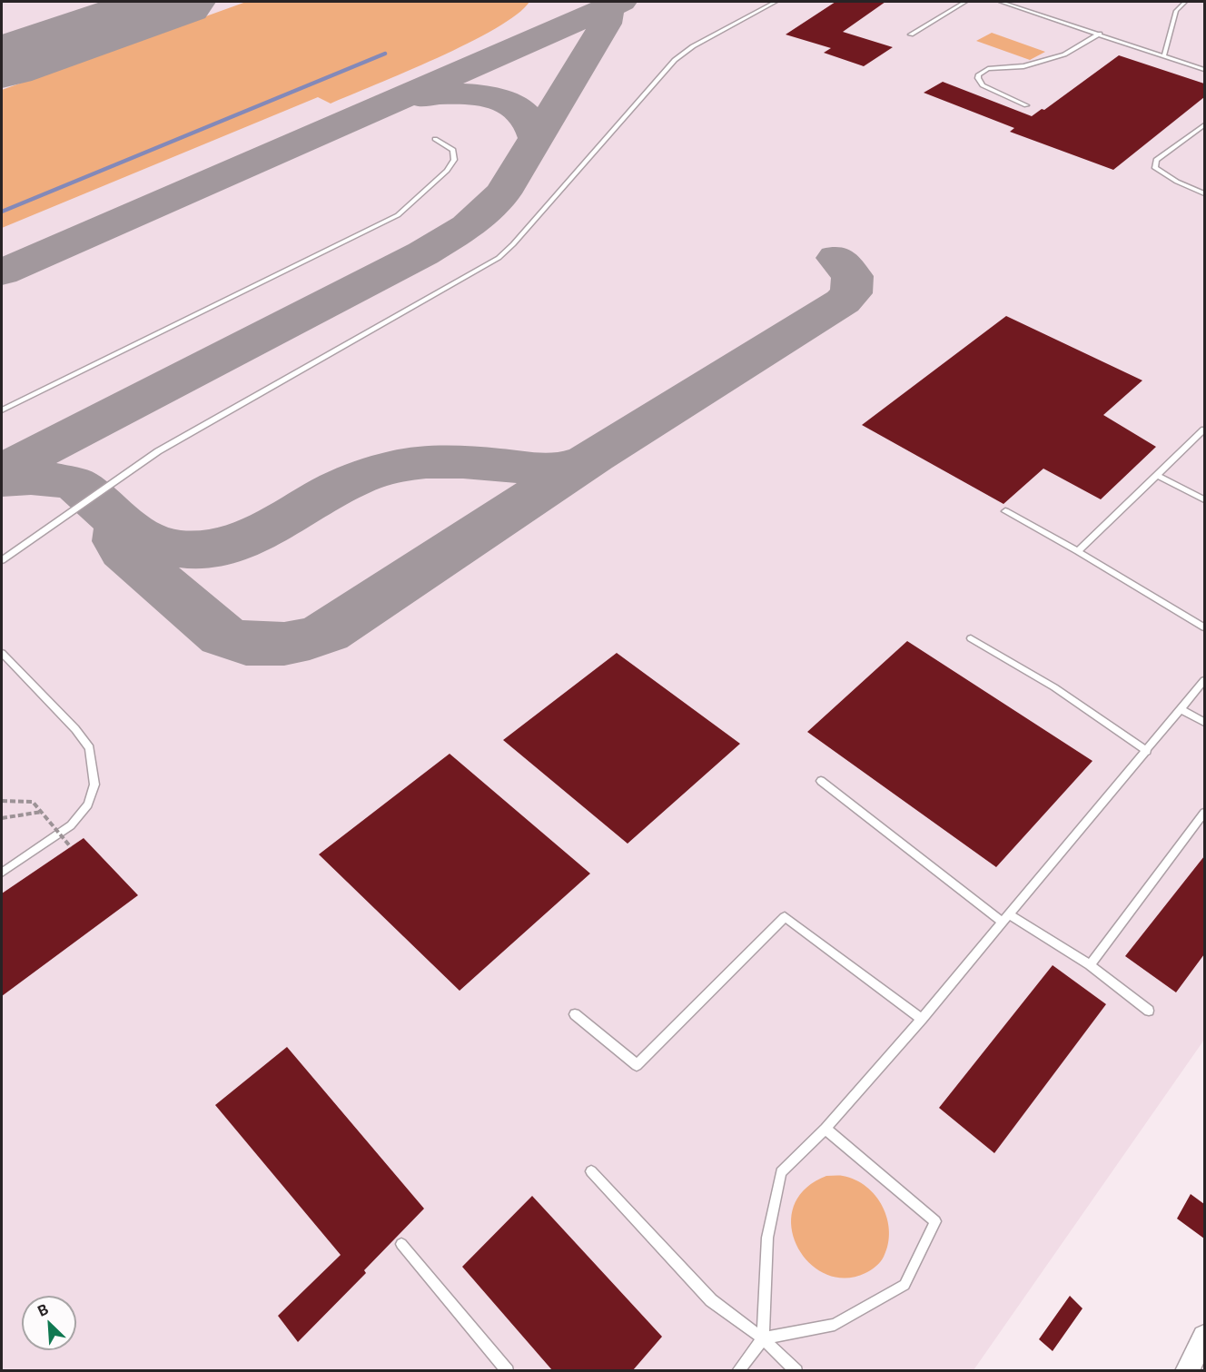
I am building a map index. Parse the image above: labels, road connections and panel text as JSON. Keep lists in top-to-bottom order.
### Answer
{
  "north": "top left"
}
